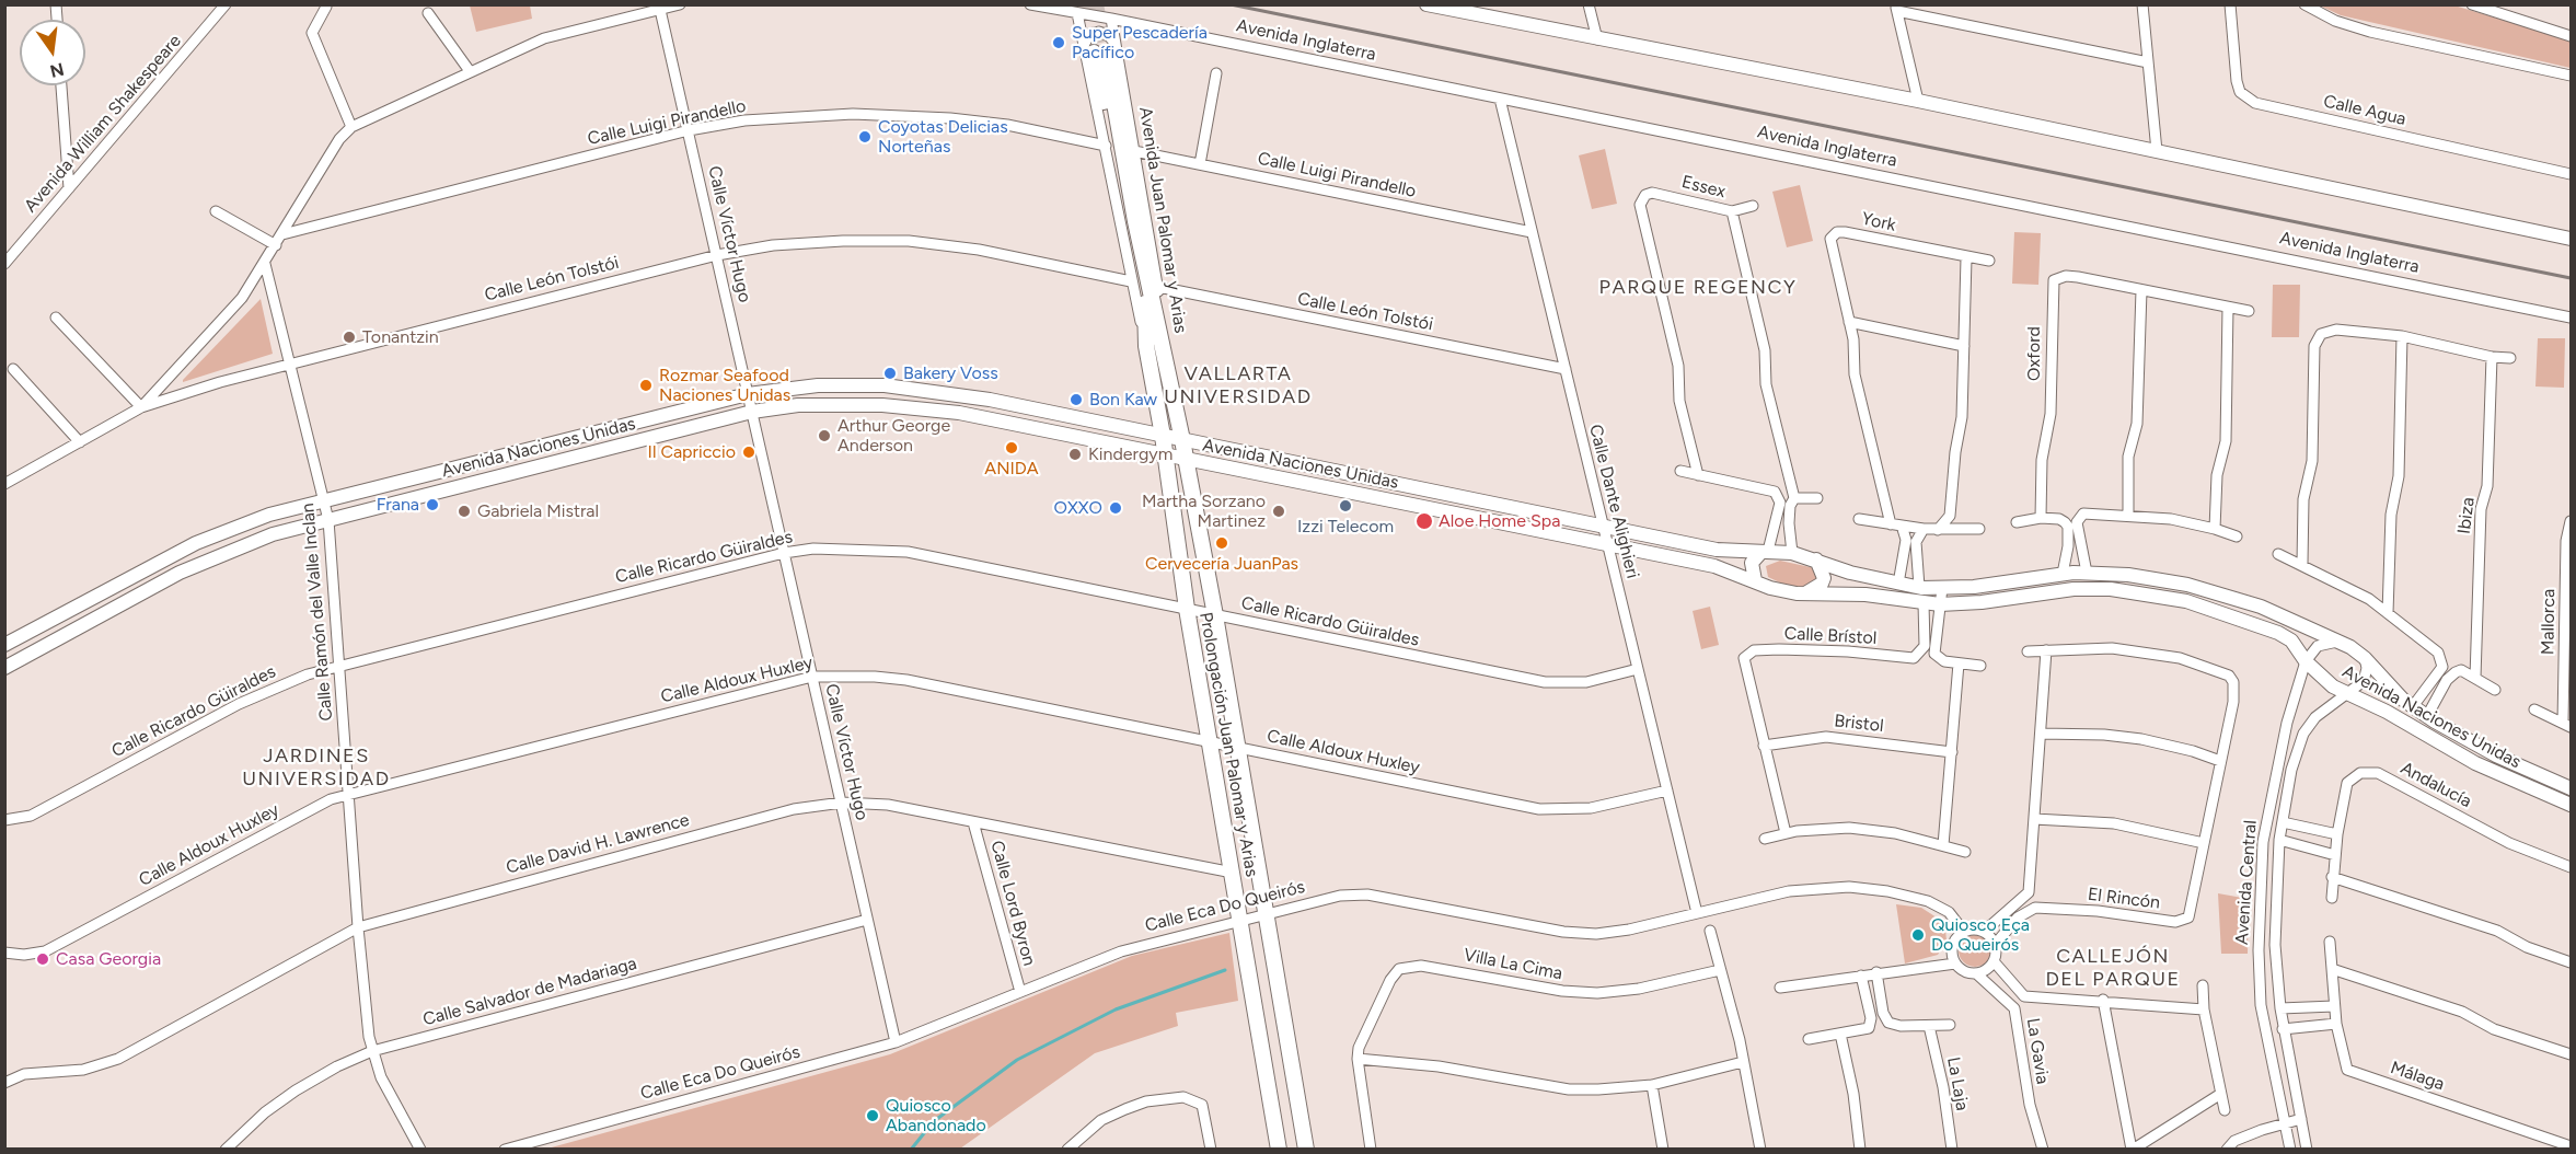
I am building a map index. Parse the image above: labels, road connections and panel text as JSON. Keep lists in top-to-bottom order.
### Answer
{
  "streets": {
    "main road": ["Avenida Juan Palomar y Arias", "Prolongación Juan Palomar y Arias"],
    "street": [
      "Avenida Inglaterra",
      "Calle Agua",
      "Calle Luigi Pirandello",
      "Avenida William Shakespeare",
      "Essex",
      "York",
      "Calle Víctor Hugo",
      "Calle León Tolstói",
      "Oxford",
      "Avenida Naciones Unidas",
      "Calle Dante Alighieri",
      "Ibiza",
      "Calle Ricardo Güiraldes",
      "Calle Ramón del Valle Inclan",
      "Mallorca",
      "Calle Brístol",
      "Calle Aldoux Huxley",
      "Bristol",
      "Andalucía",
      "Calle David H. Lawrence",
      "Avenida Central",
      "El Rincón",
      "Calle Lord Byron",
      "Calle Eca Do Queirós",
      "Villa La Cima",
      "Calle Salvador de Madariaga",
      "La Gavia",
      "Málaga",
      "La Laja"
    ]
  },
  "crossings": [
    ["Avenida Inglaterra", "Avenida Juan Palomar y Arias"],
    ["Avenida Inglaterra", "Calle Dante Alighieri"],
    ["Calle Luigi Pirandello", "Avenida Juan Palomar y Arias"],
    ["Calle Luigi Pirandello", "Calle Víctor Hugo"],
    ["Calle Luigi Pirandello", "Calle Dante Alighieri"],
    ["Essex", "Avenida Naciones Unidas"],
    ["Avenida Juan Palomar y Arias", "Calle León Tolstói"],
    ["Avenida Juan Palomar y Arias", "Prolongación Juan Palomar y Arias"],
    ["Calle Víctor Hugo", "Calle León Tolstói"],
    ["Calle Víctor Hugo", "Avenida Naciones Unidas"],
    ["Calle Víctor Hugo", "Calle Ricardo Güiraldes"],
    ["Calle Víctor Hugo", "Calle Aldoux Huxley"],
    ["Calle Víctor Hugo", "Calle David H. Lawrence"],
    ["Calle Víctor Hugo", "Calle Eca Do Queirós"],
    ["Calle Víctor Hugo", "Calle Salvador de Madariaga"],
    ["Calle León Tolstói", "Calle Dante Alighieri"],
    ["Calle León Tolstói", "Calle Ramón del Valle Inclan"],
    ["Avenida Naciones Unidas", "Calle Dante Alighieri"],
    ["Avenida Naciones Unidas", "Calle Ramón del Valle Inclan"],
    ["Avenida Naciones Unidas", "Calle Brístol"],
    ["Avenida Naciones Unidas", "Prolongación Juan Palomar y Arias"],
    ["Avenida Naciones Unidas", "Avenida Central"],
    ["Calle Dante Alighieri", "Calle Ricardo Güiraldes"],
    ["Calle Dante Alighieri", "Calle Aldoux Huxley"],
    ["Calle Dante Alighieri", "Calle Eca Do Queirós"],
    ["Calle Ricardo Güiraldes", "Calle Ramón del Valle Inclan"],
    ["Calle Ricardo Güiraldes", "Prolongación Juan Palomar y Arias"],
    ["Calle Ramón del Valle Inclan", "Calle Aldoux Huxley"],
    ["Calle Ramón del Valle Inclan", "Calle David H. Lawrence"],
    ["Calle Ramón del Valle Inclan", "Calle Salvador de Madariaga"],
    ["Calle Brístol", "Bristol"],
    ["Calle Aldoux Huxley", "Prolongación Juan Palomar y Arias"],
    ["Prolongación Juan Palomar y Arias", "Calle David H. Lawrence"],
    ["Prolongación Juan Palomar y Arias", "Calle Eca Do Queirós"],
    ["Calle David H. Lawrence", "Calle Lord Byron"],
    ["El Rincón", "Calle Eca Do Queirós"],
    ["El Rincón", "La Gavia"],
    ["Calle Lord Byron", "Calle Eca Do Queirós"],
    ["Calle Eca Do Queirós", "La Gavia"]
  ],
  "districts": [
    "PARQUE REGENCY",
    "VALLARTA UNIVERSIDAD",
    "JARDINES UNIVERSIDAD",
    "CALLEJÓN DEL PARQUE"
  ],
  "places": [
    "Super Pescadería Pacífico",
    "Coyotas Delicias Norteñas",
    "Tonantzin",
    "Bakery Voss",
    "Rozmar Seafood Naciones Unidas",
    "Bon Kaw",
    "Arthur George Anderson",
    "ANIDA",
    "Il Capriccio",
    "Kindergym",
    "Frana",
    "Izzi Telecom",
    "OXXO",
    "Gabriela Mistral",
    "Martha Sorzano Martinez",
    "Aloe Home Spa",
    "Cervecería JuanPas",
    "Quiosco Eça Do Queirós",
    "Casa Georgia",
    "Quiosco Abandonado"
  ],
  "north": "bottom"
}
